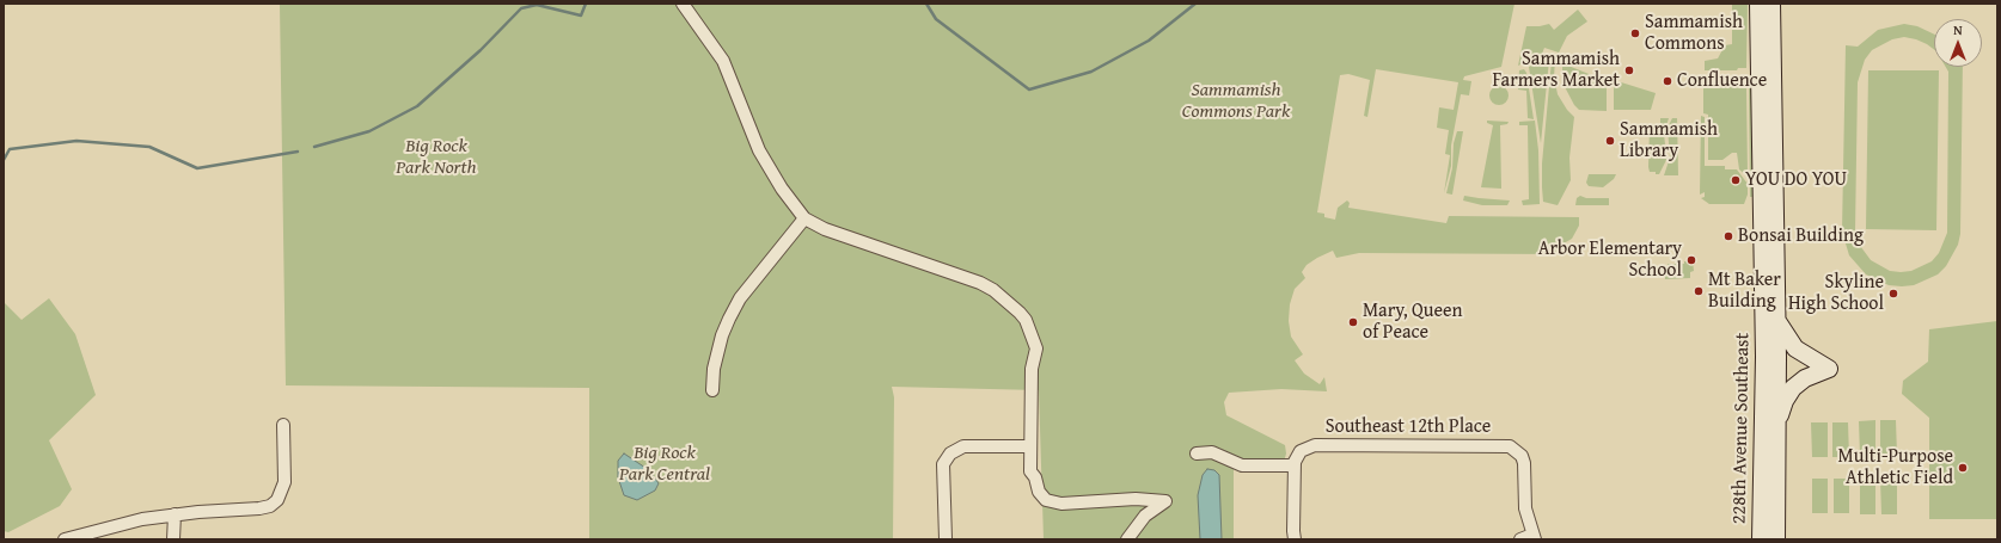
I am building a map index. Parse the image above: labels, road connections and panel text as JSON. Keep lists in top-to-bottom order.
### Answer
{
  "streets": {
    "main road": ["228th Avenue Southeast"],
    "street": ["Southeast 12th Place"]
  },
  "parks": ["Sammamish Commons Park", "Big Rock Park North", "Big Rock Park Central"],
  "places": [
    "Sammamish Commons",
    "Sammamish Farmers Market",
    "Confluence",
    "Sammamish Library",
    "YOU DO YOU",
    "Bonsai Building",
    "Arbor Elementary School",
    "Mt Baker Building",
    "Skyline High School",
    "Mary, Queen of Peace",
    "Multi-Purpose Athletic Field"
  ],
  "north": "top"
}
